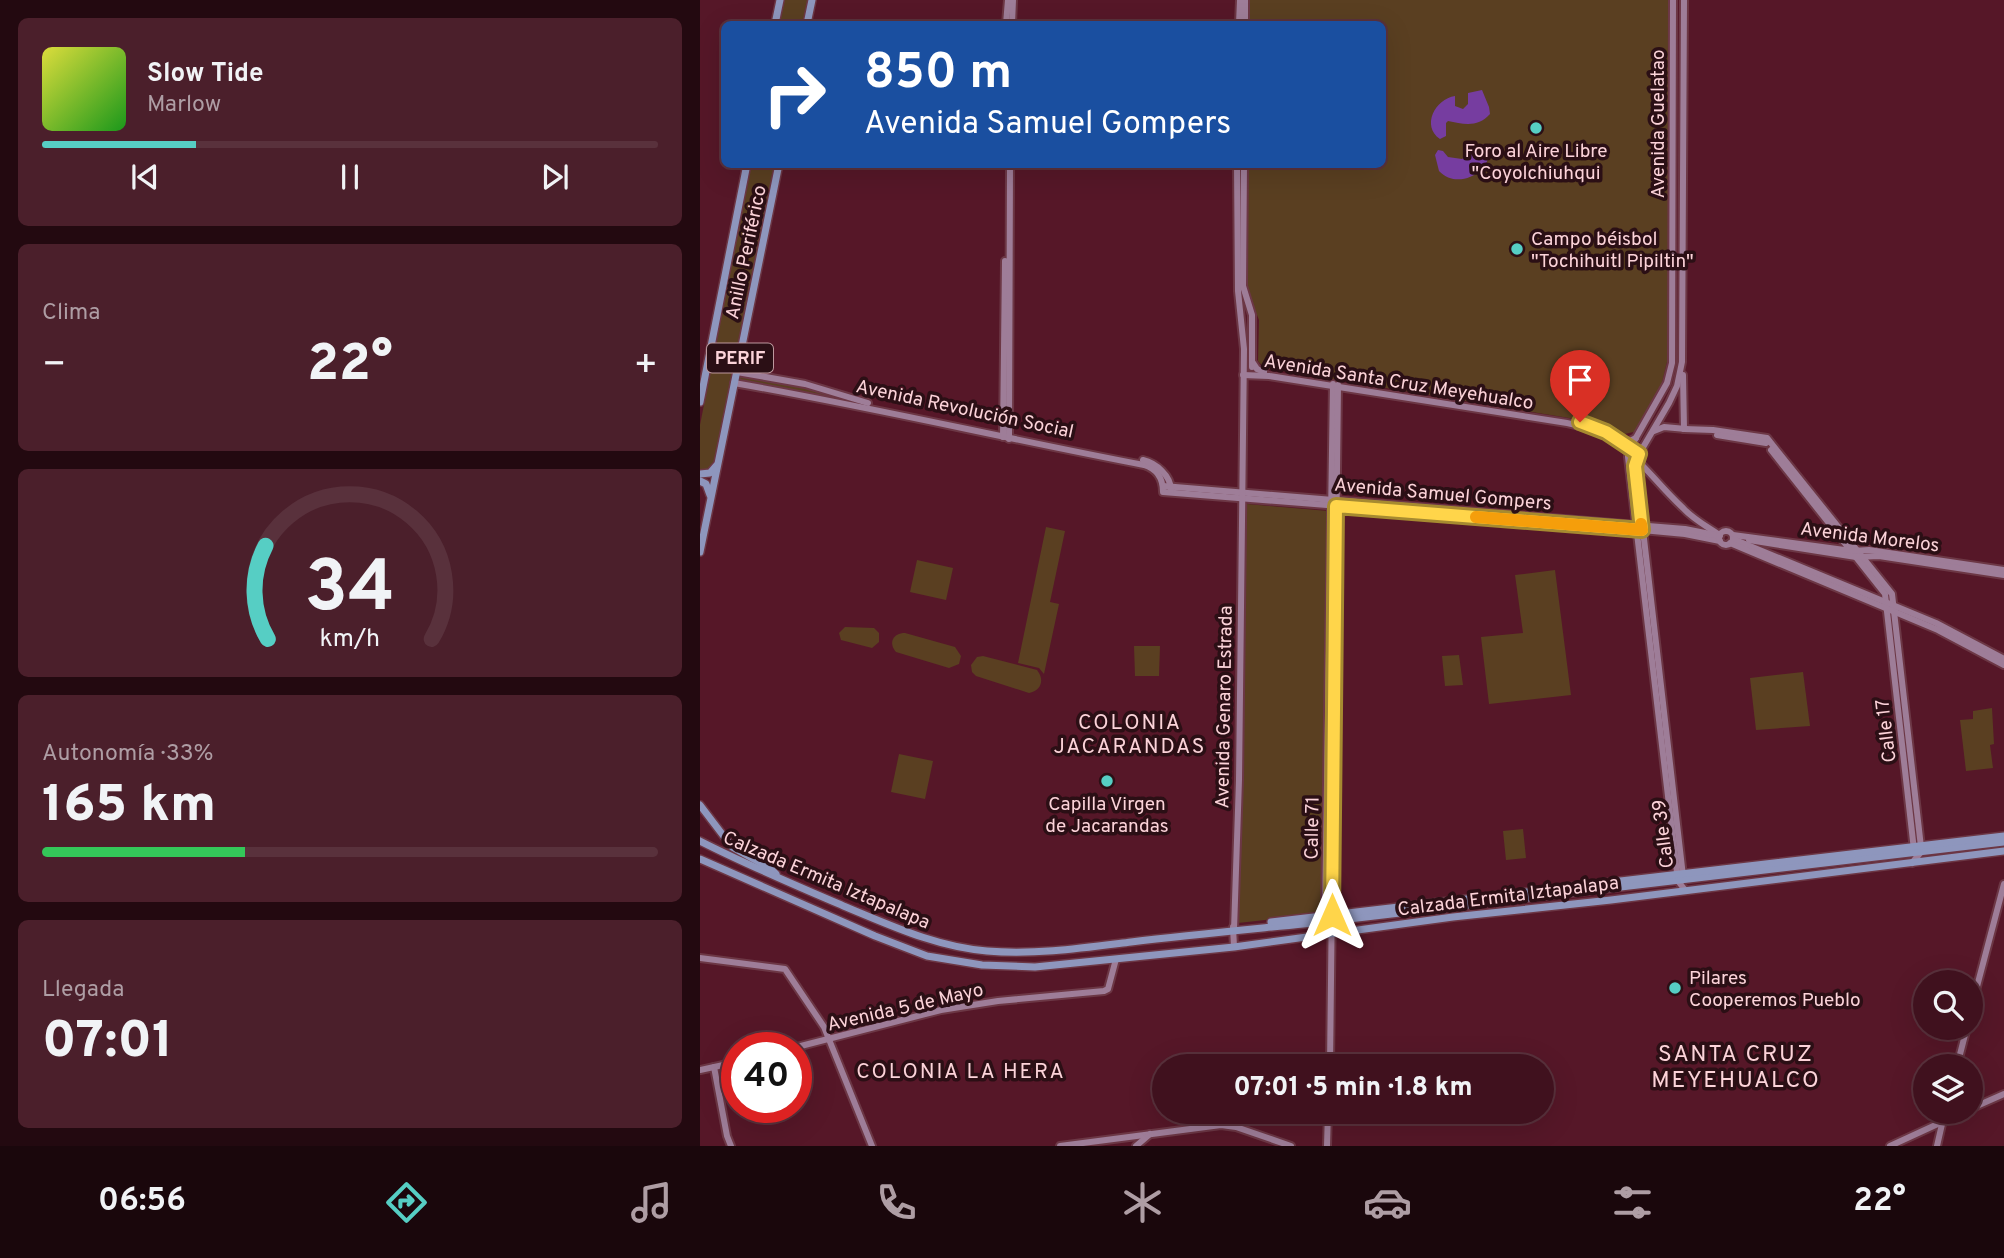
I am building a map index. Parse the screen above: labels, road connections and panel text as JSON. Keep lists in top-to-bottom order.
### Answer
{
  "streets": {
    "main road": ["Anillo Periférico", "PERIF", "Calzada Ermita Iztapalapa"],
    "street": [
      "Avenida Guelatao",
      "Avenida Santa Cruz Meyehualco",
      "Avenida Revolución Social",
      "Avenida Samuel Gompers",
      "Avenida Morelos",
      "Avenida Genaro Estrada",
      "Calle 17",
      "Calle 71",
      "Calle 39",
      "Avenida 5 de Mayo"
    ]
  },
  "crossings": [
    ["Avenida Guelatao", "Avenida Santa Cruz Meyehualco"],
    ["Avenida Guelatao", "Calle 39"],
    ["Anillo Periférico", "Avenida Revolución Social"],
    ["Avenida Santa Cruz Meyehualco", "Avenida Samuel Gompers"],
    ["Avenida Santa Cruz Meyehualco", "Avenida Genaro Estrada"],
    ["Avenida Santa Cruz Meyehualco", "Calle 71"],
    ["Avenida Santa Cruz Meyehualco", "Calle 39"],
    ["Avenida Revolución Social", "Avenida Samuel Gompers"],
    ["Avenida Samuel Gompers", "Avenida Genaro Estrada"],
    ["Avenida Samuel Gompers", "Calle 71"],
    ["Avenida Samuel Gompers", "Calle 39"],
    ["Avenida Genaro Estrada", "Calzada Ermita Iztapalapa"],
    ["Calle 17", "Calzada Ermita Iztapalapa"],
    ["Calle 71", "Calzada Ermita Iztapalapa"],
    ["Calle 39", "Calzada Ermita Iztapalapa"],
    ["Calzada Ermita Iztapalapa", "Avenida 5 de Mayo"]
  ],
  "districts": ["COLONIA JACARANDAS", "SANTA CRUZ MEYEHUALCO", "COLONIA LA HERA"],
  "places": [
    "Foro al Aire Libre \"Coyolchiuhqui",
    "Campo béisbol \"Tochihuitl Pipiltin\"",
    "Capilla Virgen de Jacarandas",
    "Pilares Cooperemos Pueblo"
  ],
  "page": {
    "turn": ["850 m", "Avenida Samuel Gompers"],
    "song": ["Slow Tide", "Marlow"],
    "tile": [
      "Clima",
      ["Autonomía · 33%", "165 km"],
      ["Llegada", "07:01"]
    ],
    "heat": ["−", "22°", "+"],
    "limit": "40",
    "trip": "07:01 · 5 min · 1.8 km",
    "tabs": ["06:56", "22°"],
    "gauge": ["34", "km/h"]
  }
}
